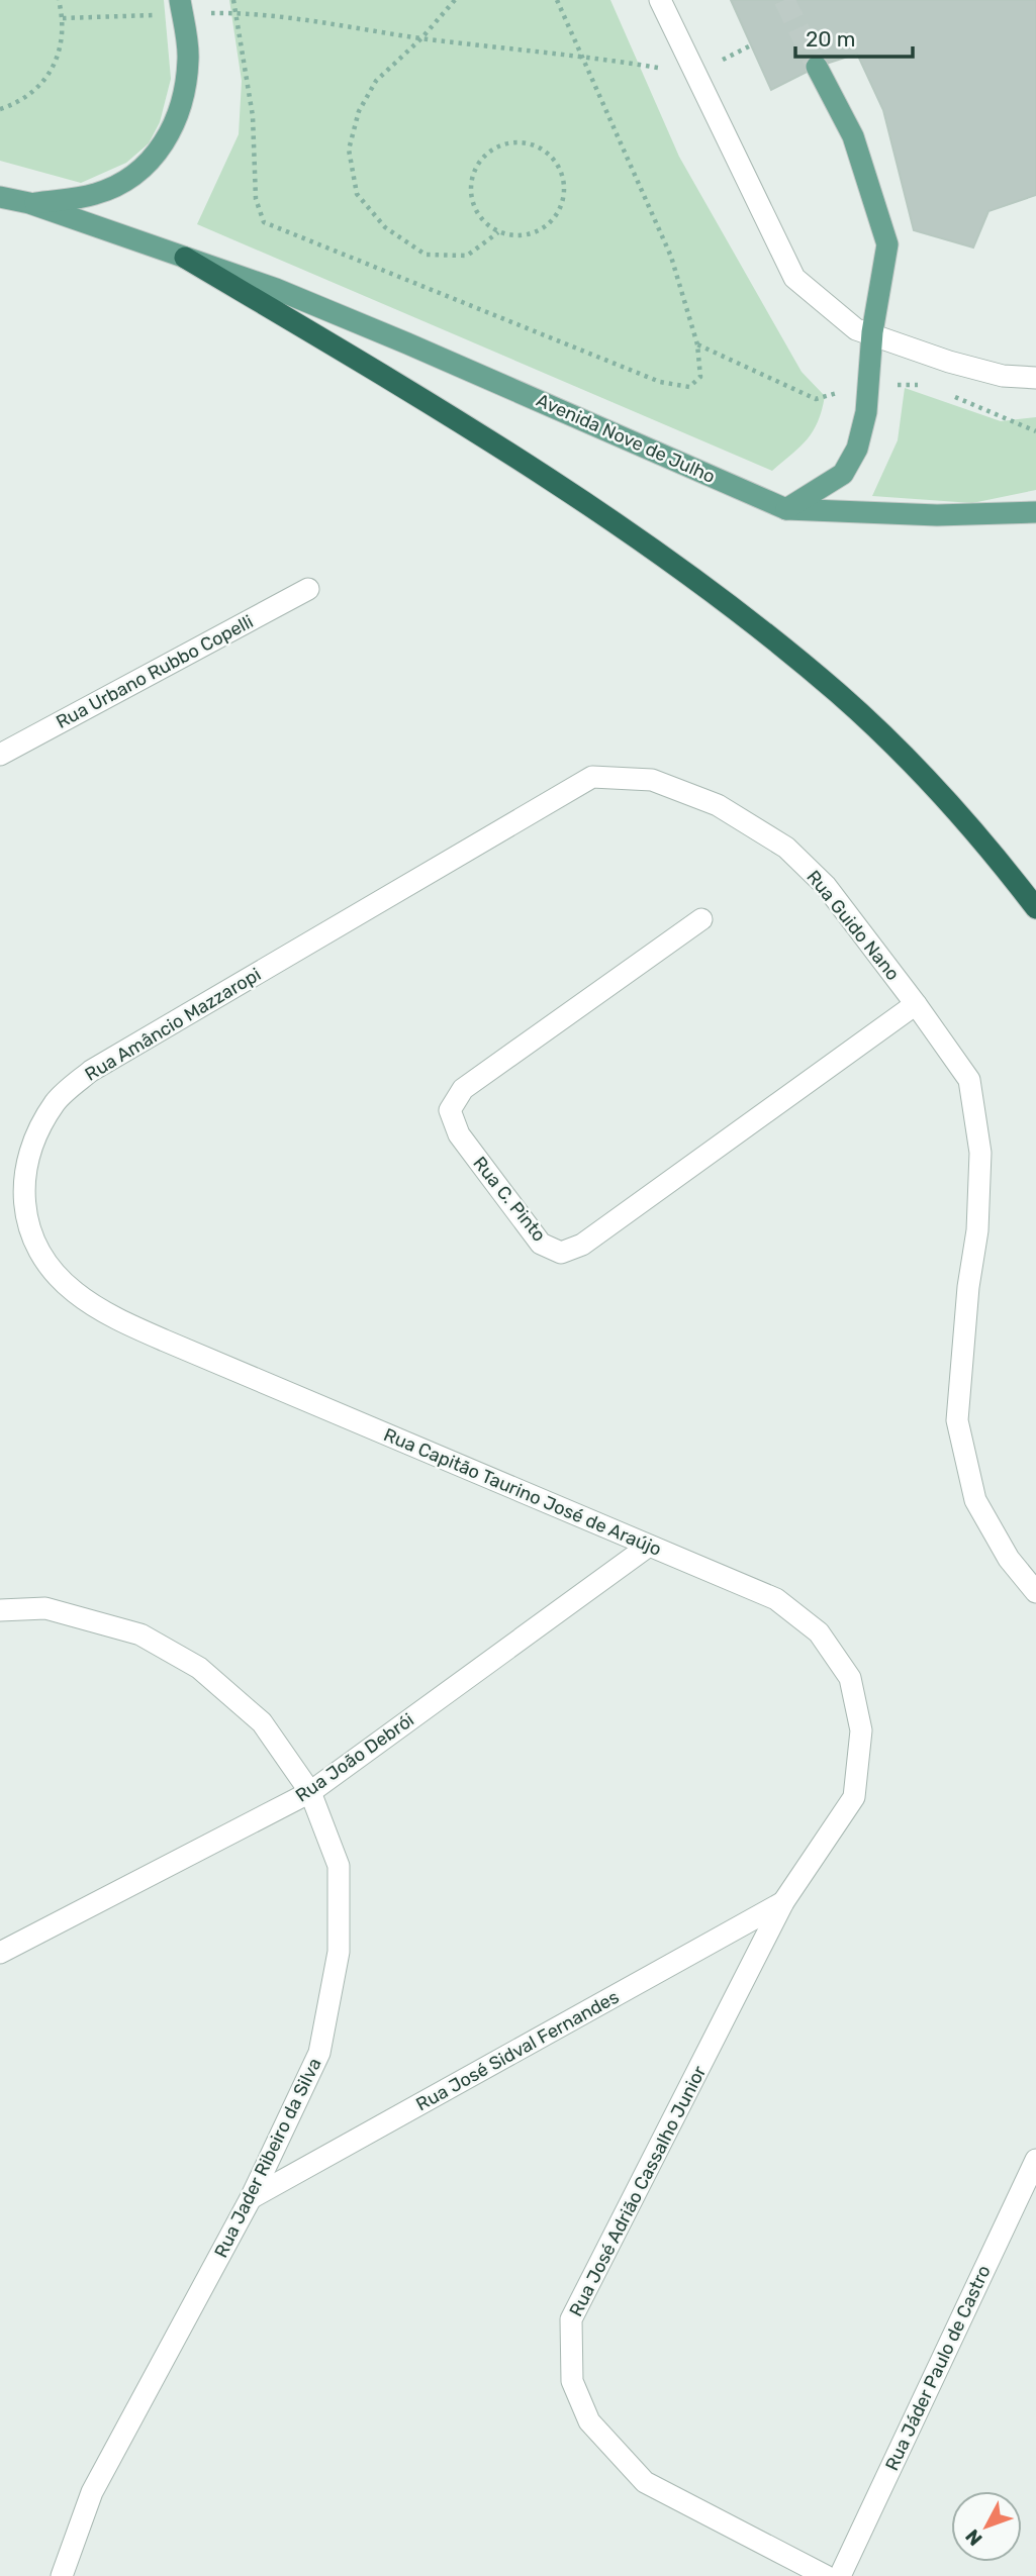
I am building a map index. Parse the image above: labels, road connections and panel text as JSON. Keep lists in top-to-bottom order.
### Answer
{
  "streets": {
    "main road": ["Avenida Nove de Julho"],
    "street": [
      "Rua Urbano Rubbo Copelli",
      "Rua Guido Nano",
      "Rua Amâncio Mazzaropi",
      "Rua C. Pinto",
      "Rua Capitão Taurino José de Araújo",
      "Rua João Debrói",
      "Rua José Sidval Fernandes",
      "Rua Jader Ribeiro da Silva",
      "Rua José Adrião Cassalho Junior",
      "Rua Jáder Paulo de Castro"
    ]
  },
  "crossings": [
    ["Rua Guido Nano", "Rua Amâncio Mazzaropi"],
    ["Rua Guido Nano", "Rua C. Pinto"],
    ["Rua Amâncio Mazzaropi", "Rua Capitão Taurino José de Araújo"],
    ["Rua Capitão Taurino José de Araújo", "Rua João Debrói"],
    ["Rua Capitão Taurino José de Araújo", "Rua José Sidval Fernandes"],
    ["Rua Capitão Taurino José de Araújo", "Rua José Adrião Cassalho Junior"],
    ["Rua João Debrói", "Rua Jader Ribeiro da Silva"],
    ["Rua José Sidval Fernandes", "Rua Jader Ribeiro da Silva"],
    ["Rua José Sidval Fernandes", "Rua José Adrião Cassalho Junior"]
  ],
  "scale_bar": "20 m",
  "north": "bottom left"
}
